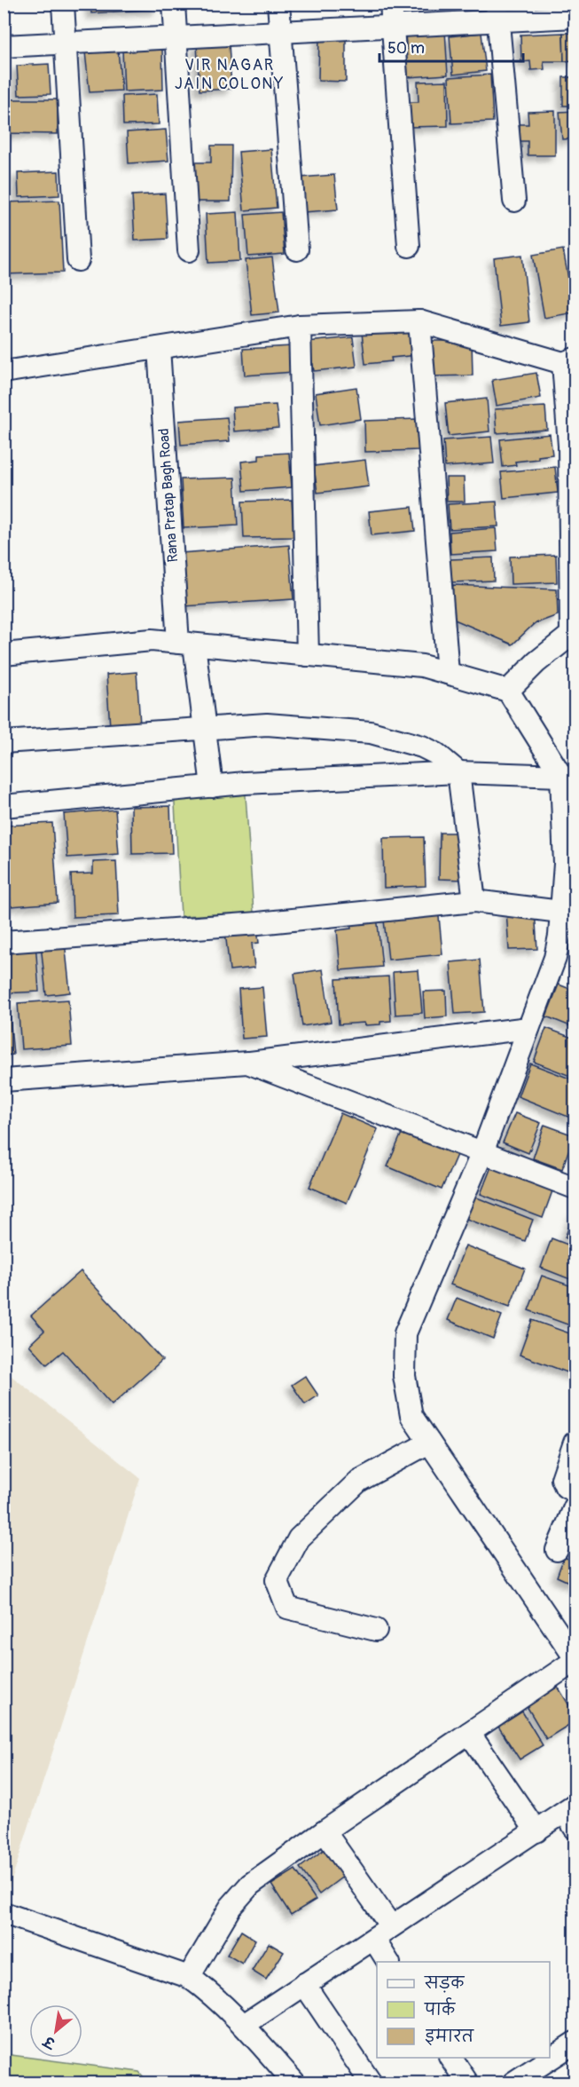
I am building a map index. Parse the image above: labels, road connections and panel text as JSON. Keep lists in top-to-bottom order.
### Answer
{
  "streets": {
    "street": ["Rana Pratap Bagh Road"]
  },
  "districts": ["VIR NAGAR JAIN COLONY"],
  "legend": ["सड़क", "पार्क", "इमारत"],
  "scale_bar": "50 m",
  "north": "bottom left"
}
